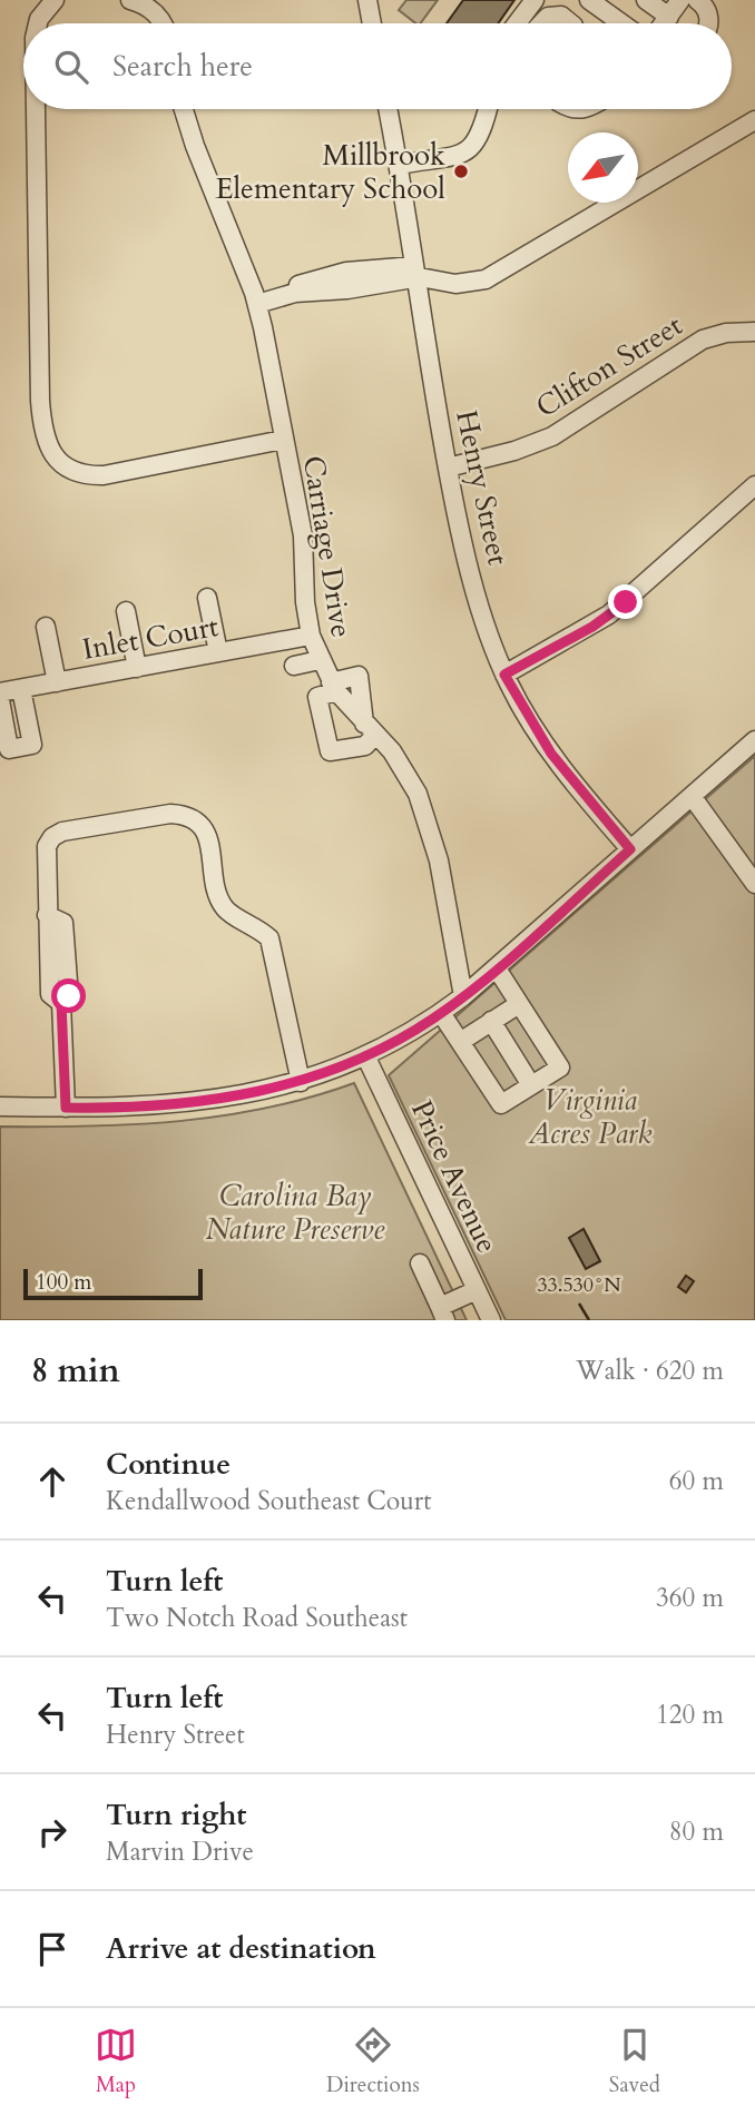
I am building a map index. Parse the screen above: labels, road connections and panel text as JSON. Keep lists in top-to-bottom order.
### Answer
{
  "streets": {
    "street": [
      "Clifton Street",
      "Henry Street",
      "Carriage Drive",
      "Inlet Court",
      "Price Avenue"
    ]
  },
  "crossings": [
    ["Clifton Street", "Henry Street"],
    ["Carriage Drive", "Inlet Court"]
  ],
  "parks": ["Virginia Acres Park", "Carolina Bay Nature Preserve"],
  "places": ["Millbrook Elementary School"],
  "scale_bar": "100 m",
  "north": "bottom left",
  "page": {
    "search": "Search here",
    "scale": "100 m",
    "heading": ["8 min", "Walk · 620 m"],
    "list": [
      ["Continue", "Kendallwood Southeast Court", "60 m"],
      ["Turn left", "Two Notch Road Southeast", "360 m"],
      ["Turn left", "Henry Street", "120 m"],
      ["Turn right", "Marvin Drive", "80 m"],
      "Arrive at destination"
    ],
    "nav": ["Map", "Directions", "Saved"]
  },
  "coordinates": ["33.530°N"]
}
